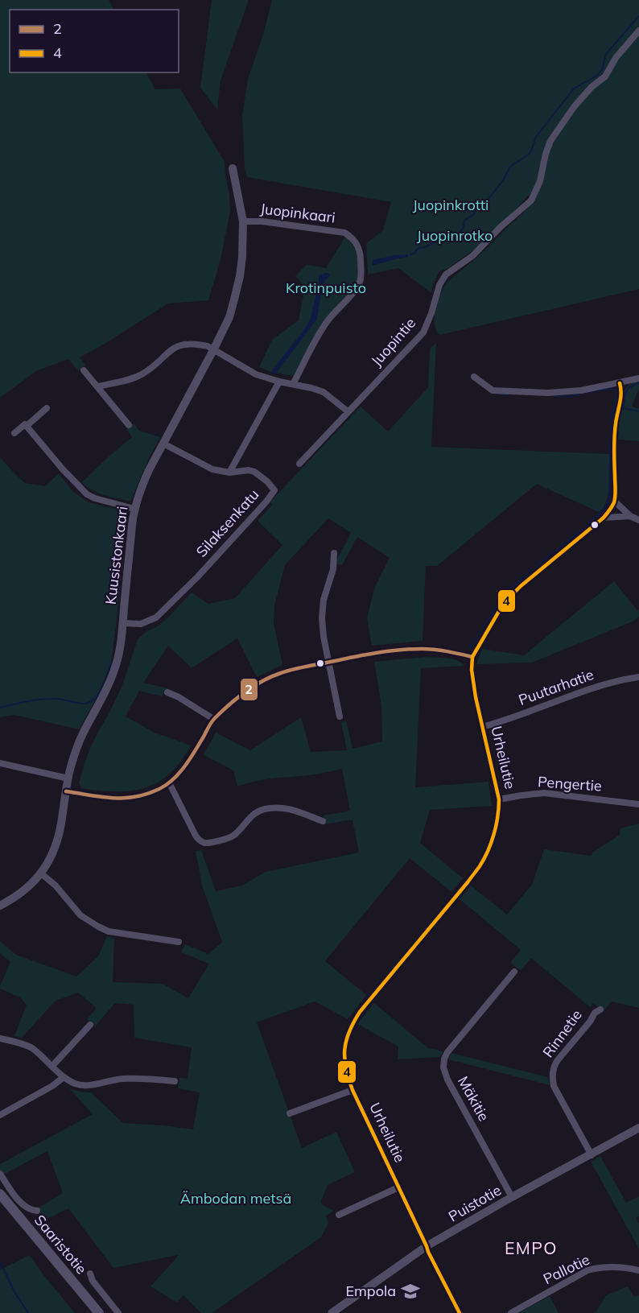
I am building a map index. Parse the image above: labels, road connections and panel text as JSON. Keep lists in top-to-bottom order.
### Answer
{
  "streets": {
    "main road": ["Saaristotie"],
    "street": [
      "Juopinkaari",
      "Juopintie",
      "Silaksenkatu",
      "Kuusistonkaari",
      "Puutarhatie",
      "Urheilutie",
      "Pengertie",
      "Rinnetie",
      "Mäkitie",
      "Puistotie",
      "Pallotie"
    ]
  },
  "crossings": [
    ["Juopinkaari", "Kuusistonkaari"],
    ["Silaksenkatu", "Kuusistonkaari"],
    ["Puutarhatie", "Urheilutie"],
    ["Urheilutie", "Pengertie"],
    ["Urheilutie", "Puistotie"],
    ["Rinnetie", "Puistotie"],
    ["Mäkitie", "Puistotie"]
  ],
  "districts": ["EMPO"],
  "parks": [
    "Juopinkrotti",
    "Juopinrotko",
    "Krotinpuisto",
    "Ämbodan metsä"
  ],
  "places": {
    "school or university": ["Empola"]
  },
  "lines": ["transit line 4", "transit line 2"],
  "legend": ["2", "4"]
}
